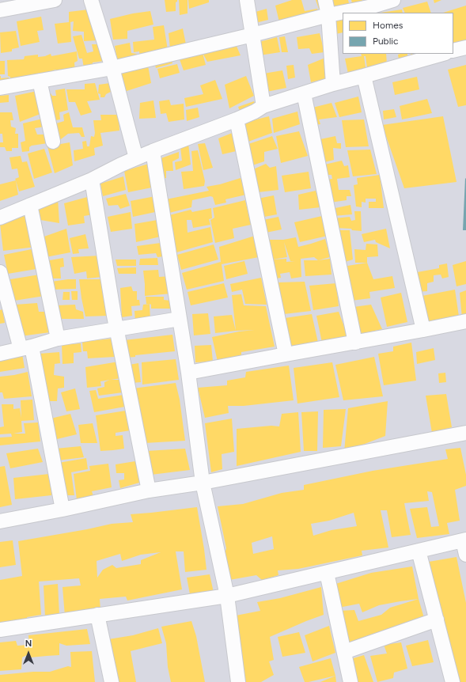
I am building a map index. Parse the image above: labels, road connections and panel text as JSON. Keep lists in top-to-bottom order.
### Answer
{
  "legend": ["Homes", "Public"],
  "north": "top"
}
